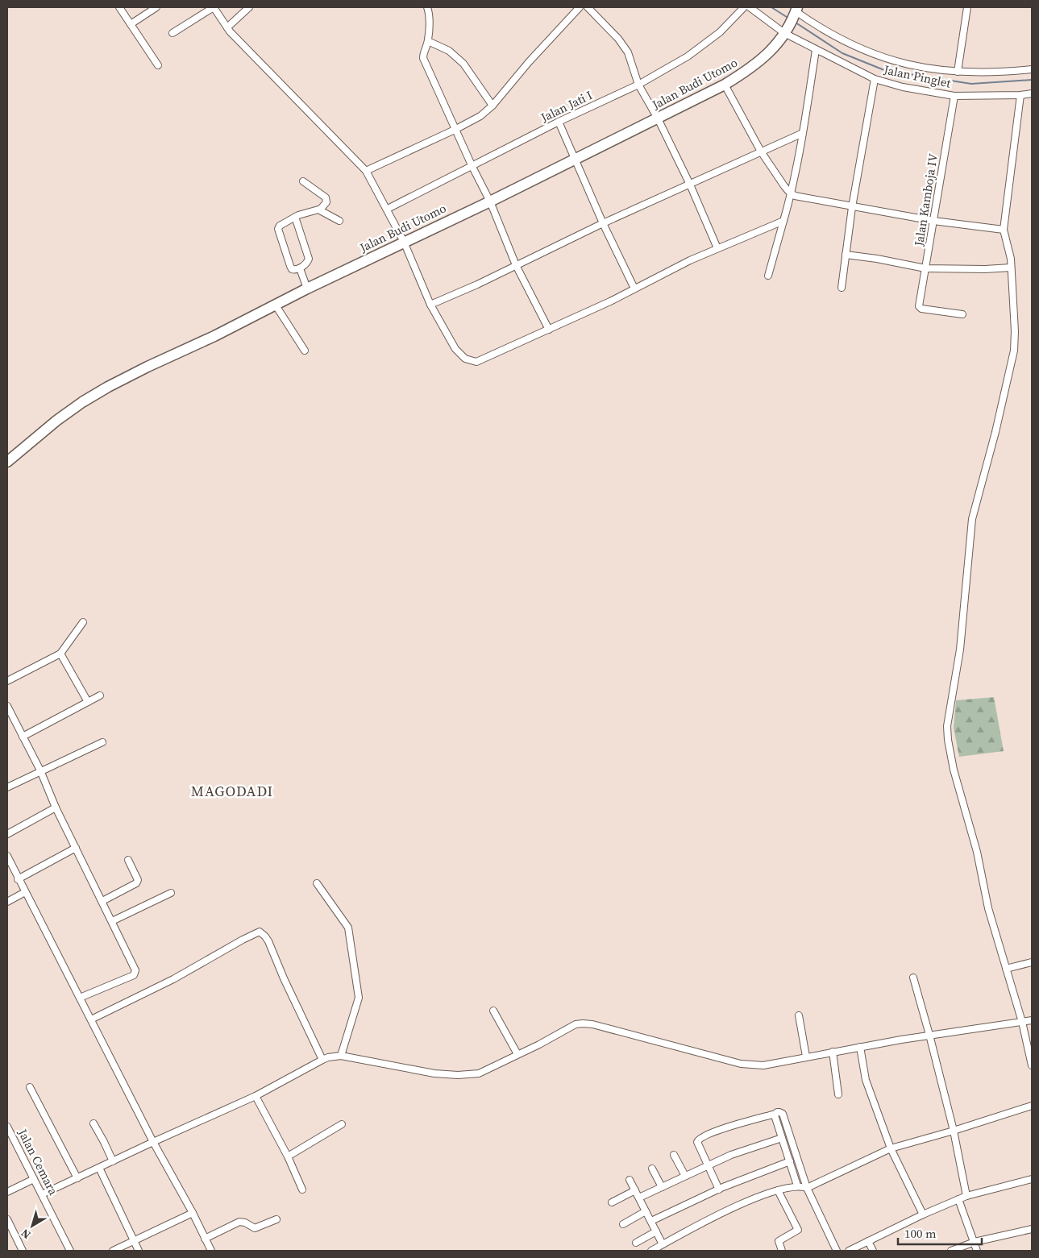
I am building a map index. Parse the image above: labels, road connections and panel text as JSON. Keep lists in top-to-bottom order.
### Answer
{
  "streets": {
    "main road": ["Jalan Budi Utomo"],
    "street": [
      "Jalan Pinglet",
      "Jalan Jati I",
      "Jalan Kamboja IV",
      "Jalan Cemara"
    ]
  },
  "crossings": [
    ["Jalan Pinglet", "Jalan Budi Utomo"],
    ["Jalan Pinglet", "Jalan Kamboja IV"]
  ],
  "districts": ["MAGODADI"],
  "scale_bar": "100 m",
  "north": "bottom left"
}
